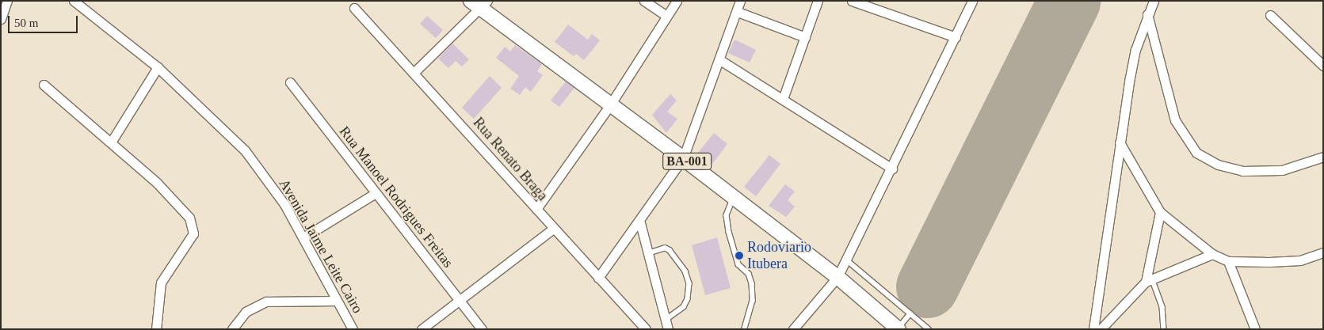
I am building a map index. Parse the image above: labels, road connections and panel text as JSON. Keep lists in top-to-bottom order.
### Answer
{
  "streets": {
    "main road": ["BA-001"],
    "street": ["Rua Renato Braga", "Rua Manoel Rodrigues Freitas", "Avenida Jaime Leite Cairo"]
  },
  "places": ["Rodoviario Itubera"],
  "scale_bar": "50 m"
}
